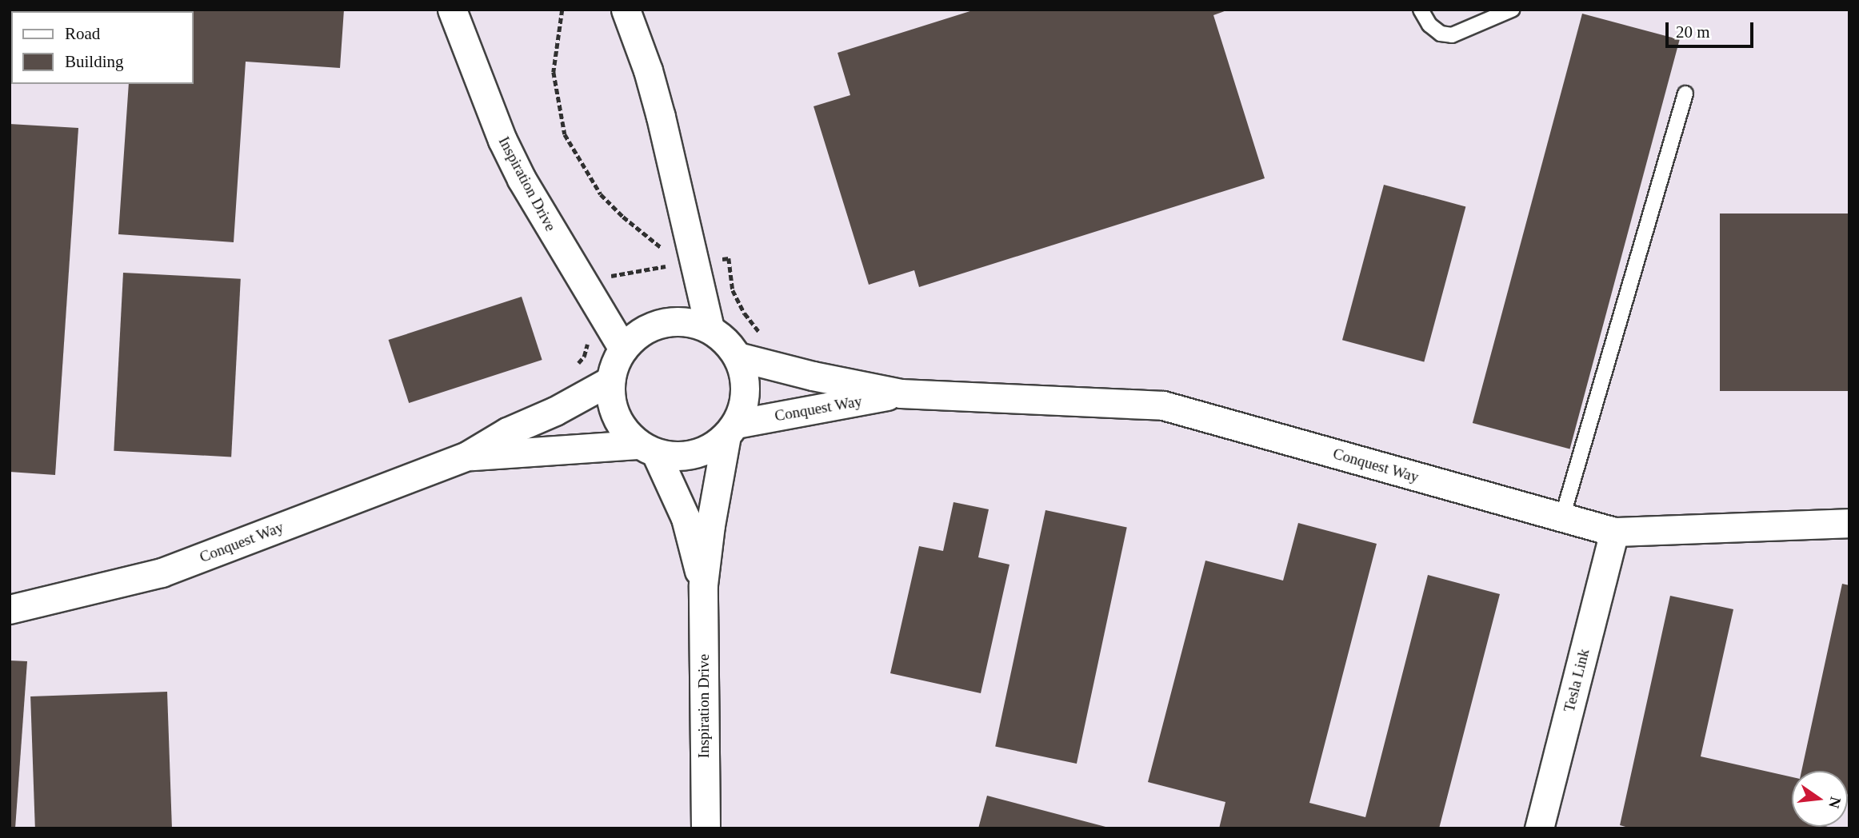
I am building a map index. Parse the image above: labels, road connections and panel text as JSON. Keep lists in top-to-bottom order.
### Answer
{
  "streets": {
    "street": ["Inspiration Drive", "Conquest Way", "Tesla Link"]
  },
  "crossings": [
    ["Inspiration Drive", "Conquest Way"],
    ["Conquest Way", "Tesla Link"]
  ],
  "legend": ["Road", "Building"],
  "scale_bar": "20 m",
  "north": "right"
}
